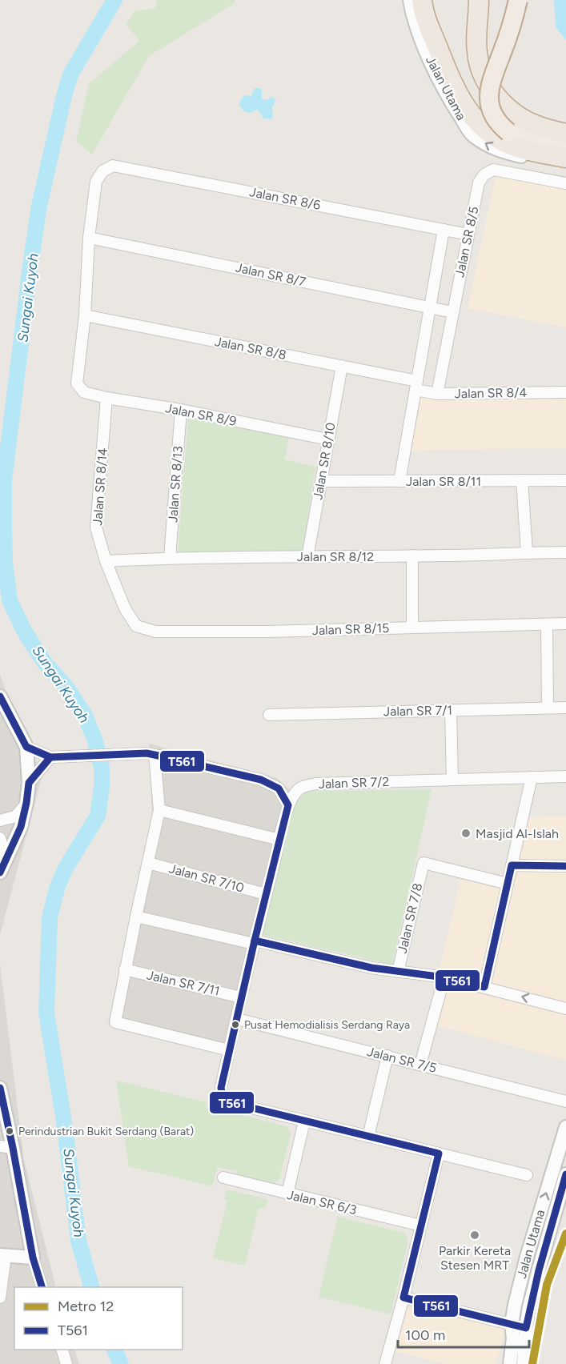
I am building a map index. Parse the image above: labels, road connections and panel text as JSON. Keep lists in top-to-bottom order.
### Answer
{
  "streets": {
    "street": [
      "Jalan Utama",
      "Jalan SR 8/6",
      "Jalan SR 8/5",
      "Jalan SR 8/7",
      "Jalan SR 8/8",
      "Jalan SR 8/4",
      "Jalan SR 8/9",
      "Jalan SR 8/10",
      "Jalan SR 8/11",
      "Jalan SR 8/13",
      "Jalan SR 8/14",
      "Jalan SR 8/12",
      "Jalan SR 8/15",
      "Jalan SR 7/1",
      "Jalan SR 7/2",
      "Jalan SR 7/10",
      "Jalan SR 7/8",
      "Jalan SR 7/11",
      "Jalan SR 7/5",
      "Jalan SR 6/3"
    ]
  },
  "crossings": [
    ["Jalan SR 8/6", "Jalan SR 8/5"],
    ["Jalan SR 8/6", "Jalan SR 8/7"],
    ["Jalan SR 8/5", "Jalan SR 8/7"],
    ["Jalan SR 8/5", "Jalan SR 8/8"],
    ["Jalan SR 8/5", "Jalan SR 8/4"],
    ["Jalan SR 8/5", "Jalan SR 8/11"],
    ["Jalan SR 8/8", "Jalan SR 8/4"],
    ["Jalan SR 8/8", "Jalan SR 8/9"],
    ["Jalan SR 8/8", "Jalan SR 8/10"],
    ["Jalan SR 8/9", "Jalan SR 8/10"],
    ["Jalan SR 8/9", "Jalan SR 8/13"],
    ["Jalan SR 8/9", "Jalan SR 8/14"],
    ["Jalan SR 8/10", "Jalan SR 8/11"],
    ["Jalan SR 8/10", "Jalan SR 8/12"],
    ["Jalan SR 8/13", "Jalan SR 8/12"],
    ["Jalan SR 8/14", "Jalan SR 8/12"],
    ["Jalan SR 8/14", "Jalan SR 8/15"],
    ["Jalan SR 7/2", "Jalan SR 7/10"],
    ["Jalan SR 7/2", "Jalan SR 7/11"],
    ["Jalan SR 7/2", "Jalan SR 7/5"]
  ],
  "one_way": ["Jalan Utama"],
  "water": ["Sungai Kuyoh"],
  "places": [
    "Masjid Al-Islah",
    "Pusat Hemodialisis Serdang Raya",
    "Perindustrian Bukit Serdang (Barat)",
    "Parkir Kereta Stesen MRT"
  ],
  "lines": ["transit line T561", "metro line 12"],
  "legend": ["Metro 12", "T561"],
  "scale_bar": "100 m"
}
